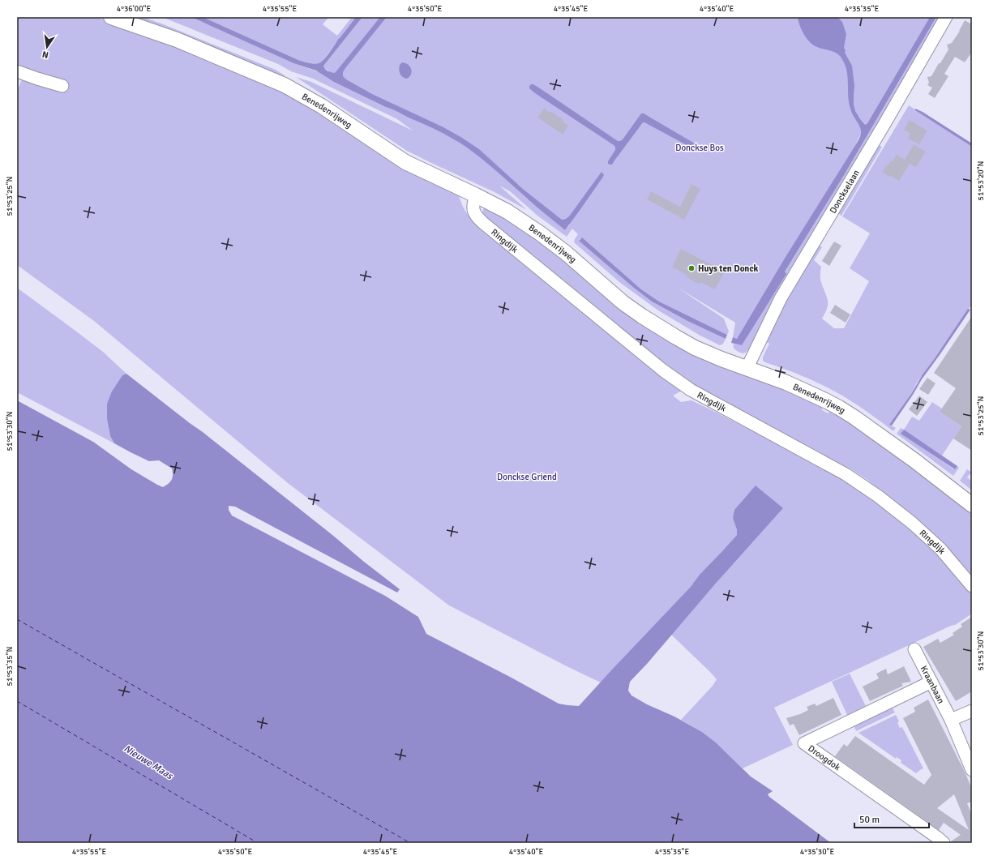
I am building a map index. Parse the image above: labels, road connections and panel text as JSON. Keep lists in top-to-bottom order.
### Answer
{
  "streets": {
    "street": [
      "Benedenrijweg",
      "Donckselaan",
      "Ringdijk",
      "Kraanbaan",
      "Droogdok"
    ]
  },
  "crossings": [
    ["Benedenrijweg", "Donckselaan"],
    ["Benedenrijweg", "Ringdijk"],
    ["Kraanbaan", "Droogdok"]
  ],
  "water": ["Nieuwe Maas"],
  "parks": ["Donckse Bos", "Donckse Griend"],
  "places": ["Huys ten Donck"],
  "scale_bar": "50 m",
  "north": "bottom",
  "coordinates": [
    "4°36'00\"E",
    "4°35'55\"E",
    "4°35'50\"E",
    "4°35'45\"E",
    "4°35'40\"E",
    "4°35'35\"E",
    "51°53'20\"N",
    "51°53'25\"N",
    "51°53'30\"N",
    "51°53'35\"N",
    "4°35'30\"E"
  ]
}
